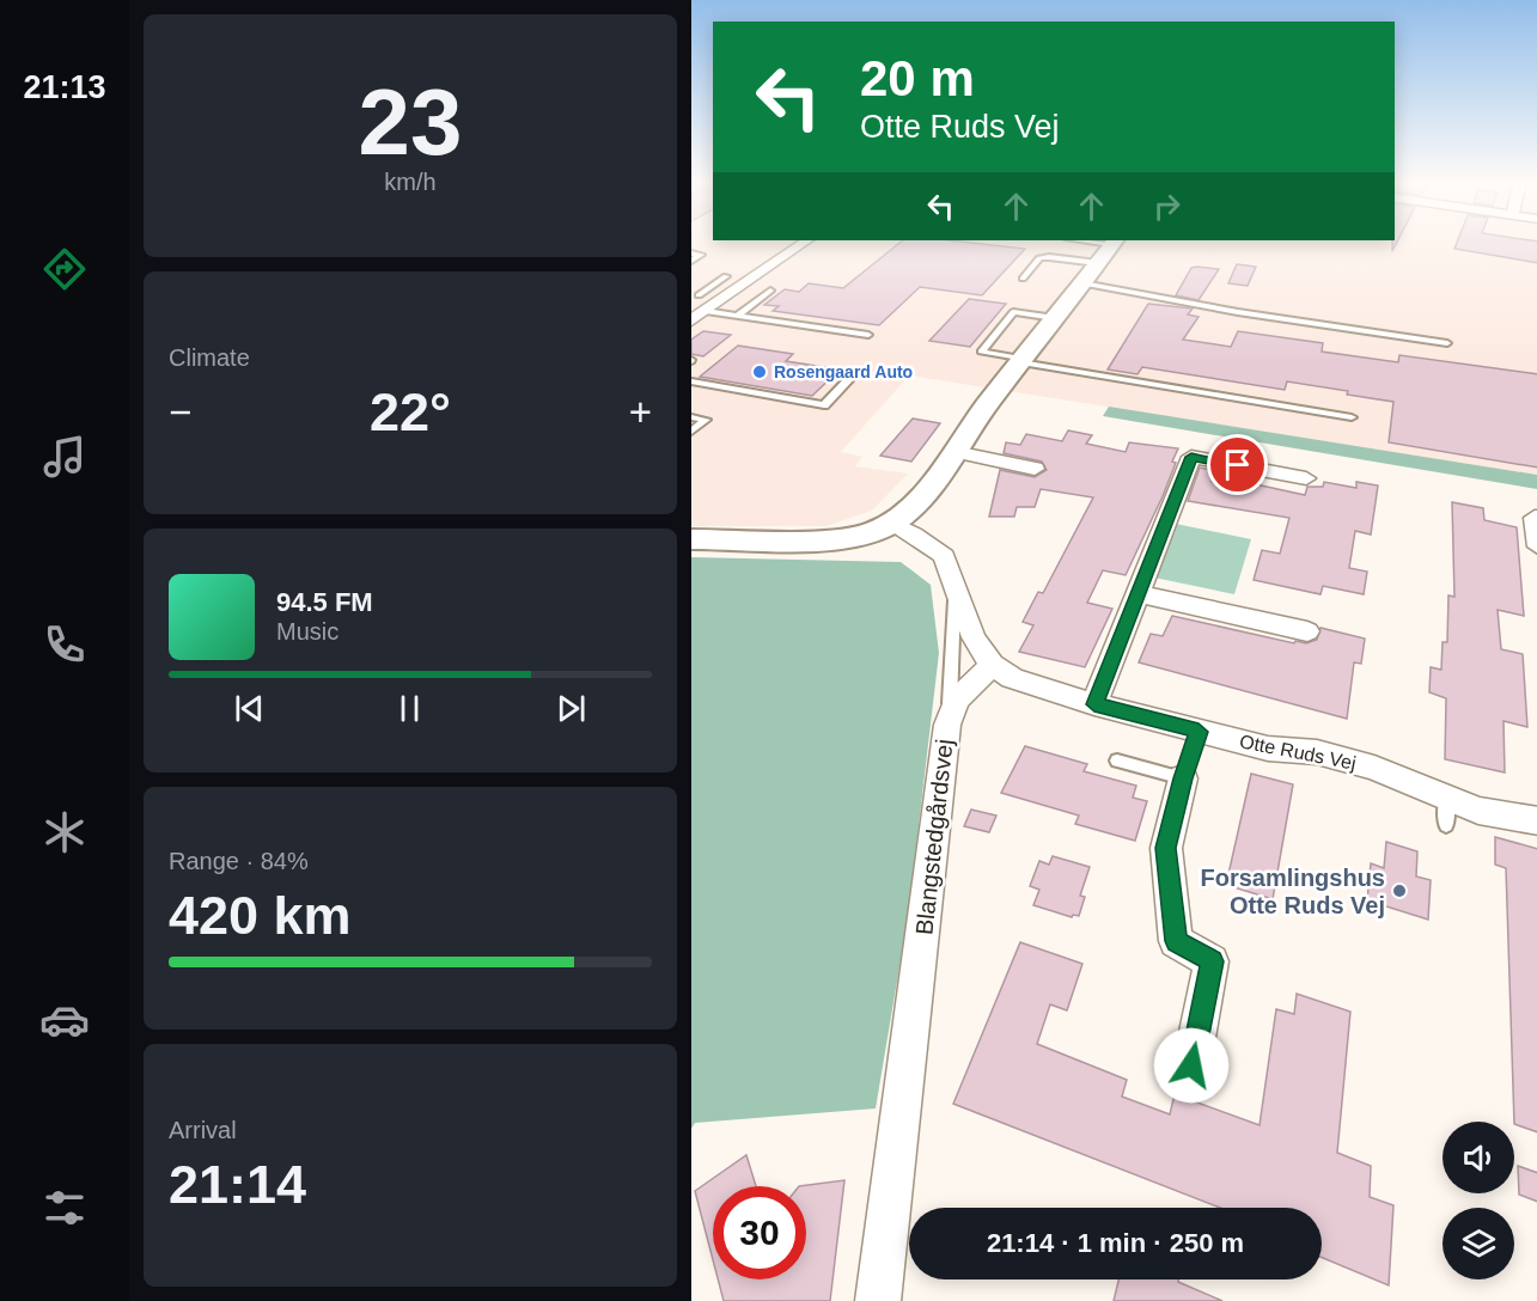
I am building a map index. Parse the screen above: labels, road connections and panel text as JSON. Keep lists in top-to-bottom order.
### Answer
{
  "streets": {
    "street": ["Otte Ruds Vej", "Blangstedgårdsvej"]
  },
  "crossings": [
    ["Otte Ruds Vej", "Blangstedgårdsvej"]
  ],
  "places": ["Rosengaard Auto", "Forsamlingshus Otte Ruds Vej"],
  "page": {
    "tabs": "21:13",
    "tile": [
      ["23", "km/h"],
      "Climate",
      ["Range · 84%", "420 km"],
      ["Arrival", "21:14"]
    ],
    "turn": ["20 m", "Otte Ruds Vej"],
    "heat": ["−", "22°", "+"],
    "song": ["94.5 FM", "Music"],
    "limit": "30",
    "trip": "21:14 · 1 min · 250 m"
  }
}
